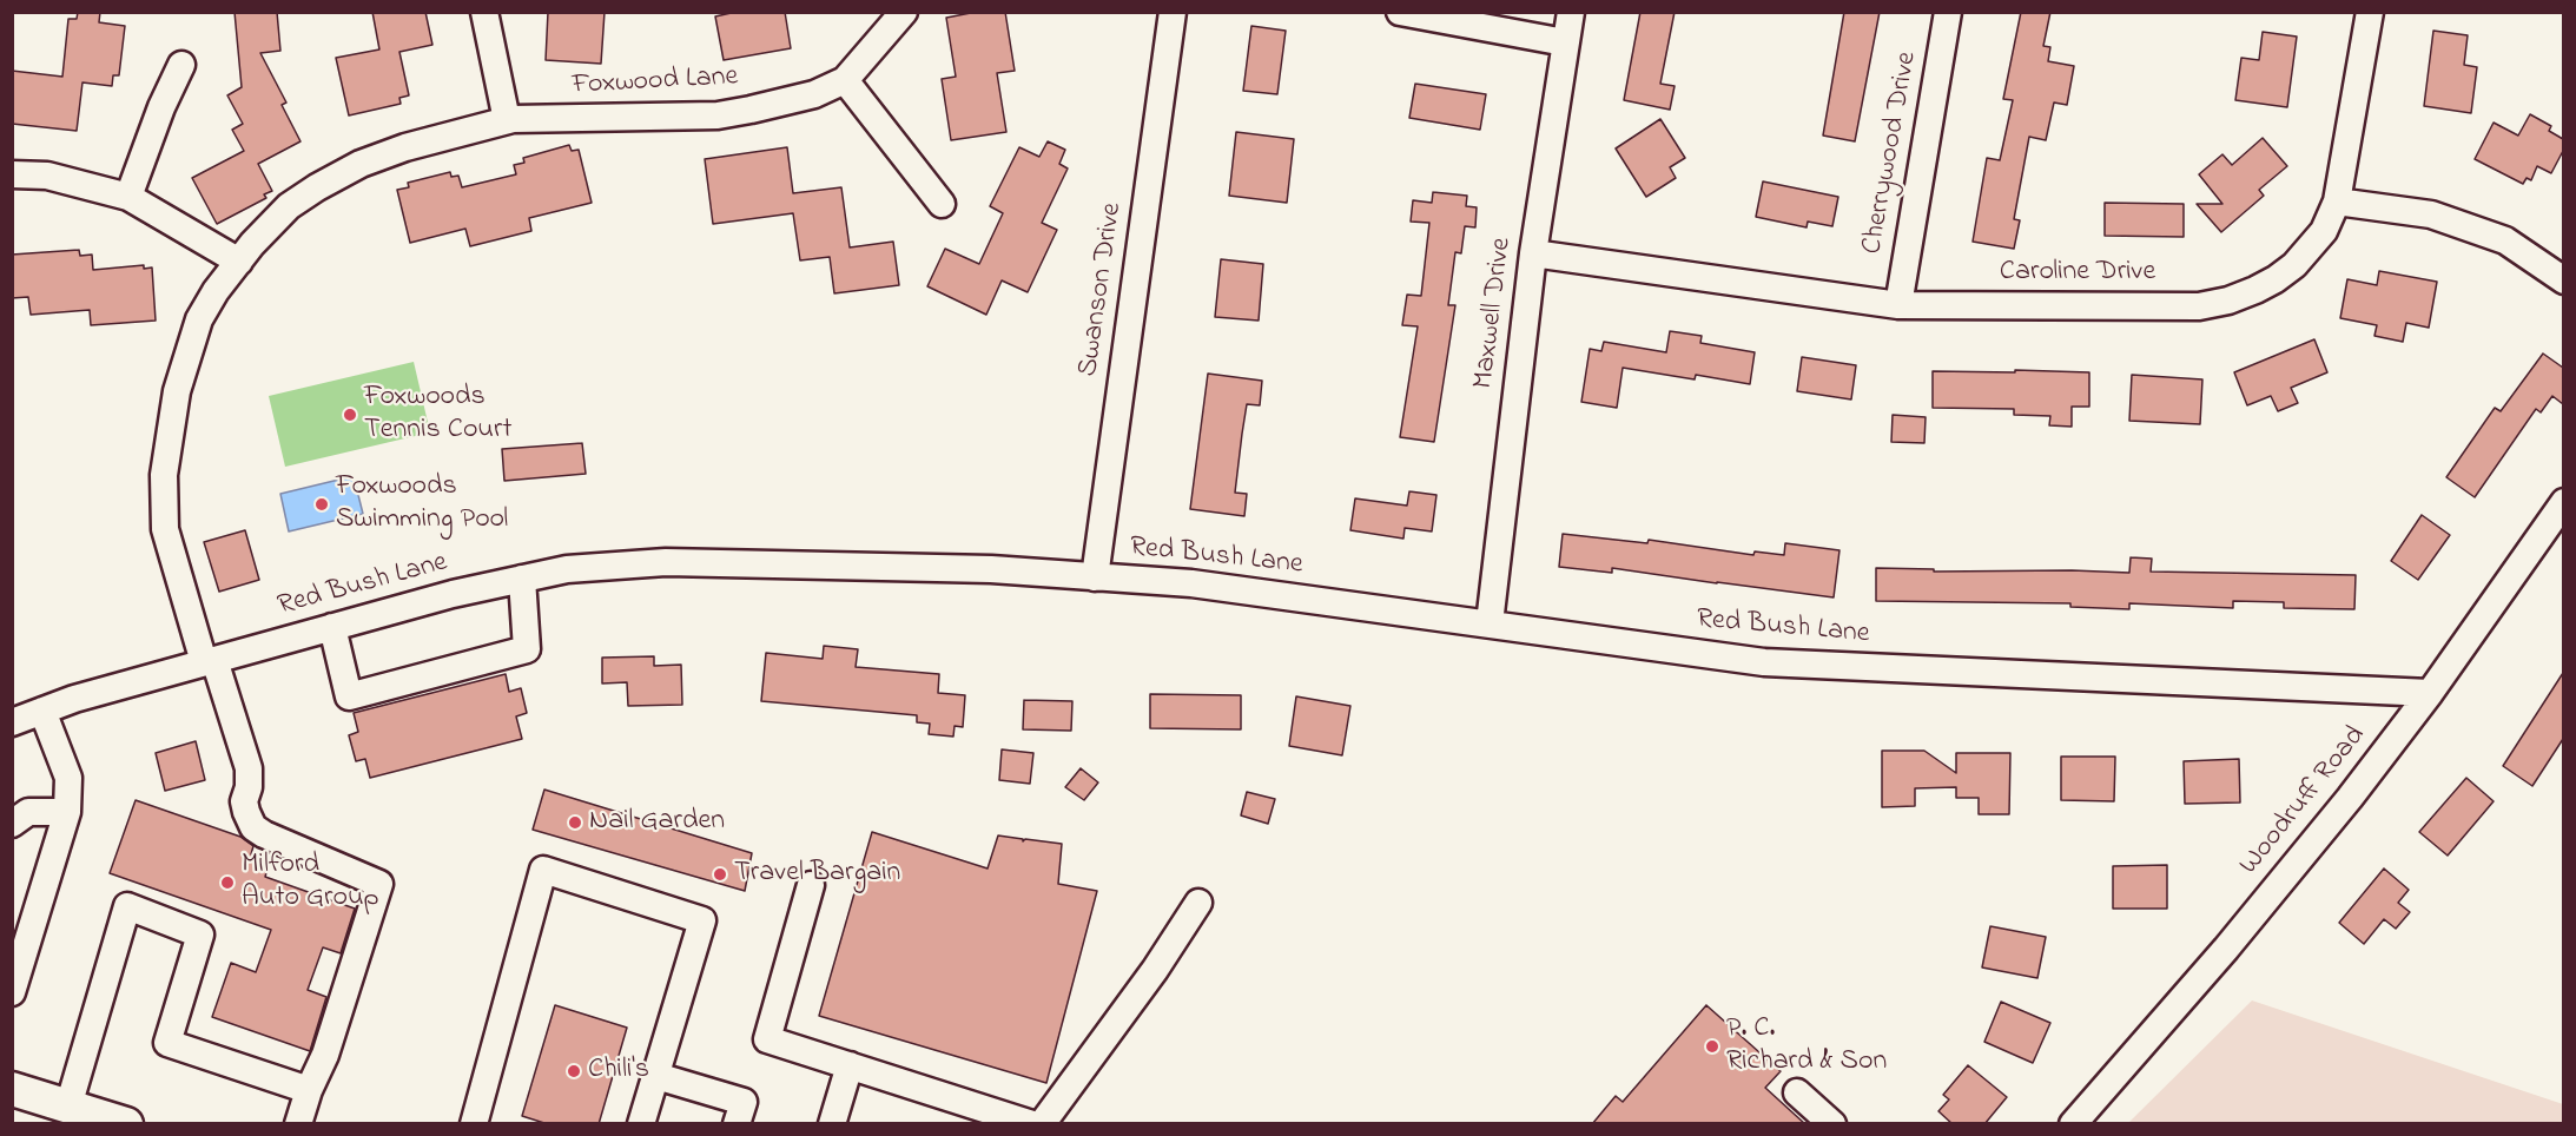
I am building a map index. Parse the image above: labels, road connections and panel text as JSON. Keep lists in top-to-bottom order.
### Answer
{
  "streets": {
    "street": [
      "Foxwood Lane",
      "Cherrywood Drive",
      "Caroline Drive",
      "Swanson Drive",
      "Maxwell Drive",
      "Red Bush Lane",
      "Woodruff Road"
    ]
  },
  "crossings": [
    ["Foxwood Lane", "Red Bush Lane"],
    ["Cherrywood Drive", "Caroline Drive"],
    ["Caroline Drive", "Maxwell Drive"],
    ["Swanson Drive", "Red Bush Lane"],
    ["Maxwell Drive", "Red Bush Lane"],
    ["Red Bush Lane", "Woodruff Road"]
  ],
  "places": [
    "Foxwoods Tennis Court",
    "Foxwoods Swimming Pool",
    "Nail Garden",
    "Travel Bargain",
    "Milford Auto Group",
    "P. C. Richard & Son",
    "Chili's"
  ]
}
